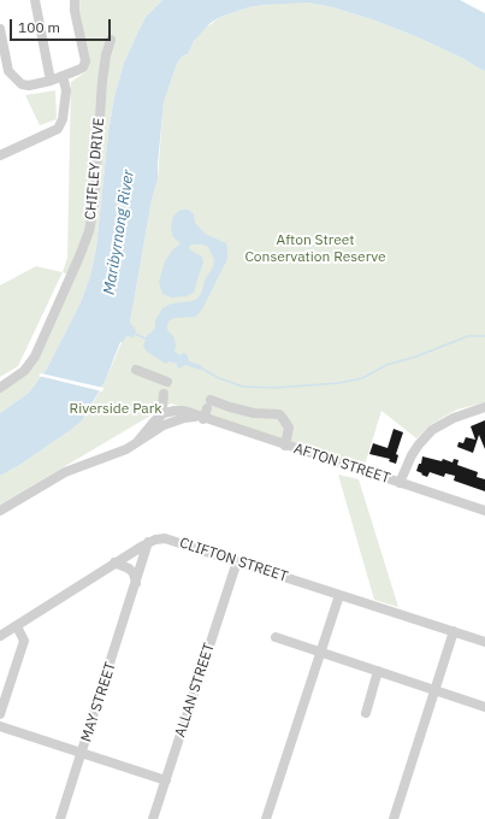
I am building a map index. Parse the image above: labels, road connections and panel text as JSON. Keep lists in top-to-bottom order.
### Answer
{
  "streets": {
    "street": [
      "CHIFLEY DRIVE",
      "AFTON STREET",
      "CLIFTON STREET",
      "ALLAN STREET",
      "MAY STREET"
    ]
  },
  "crossings": [
    ["CLIFTON STREET", "ALLAN STREET"],
    ["CLIFTON STREET", "MAY STREET"]
  ],
  "water": ["Maribyrnong River"],
  "parks": ["Afton Street Conservation Reserve", "Riverside Park"],
  "scale_bar": "100 m"
}
